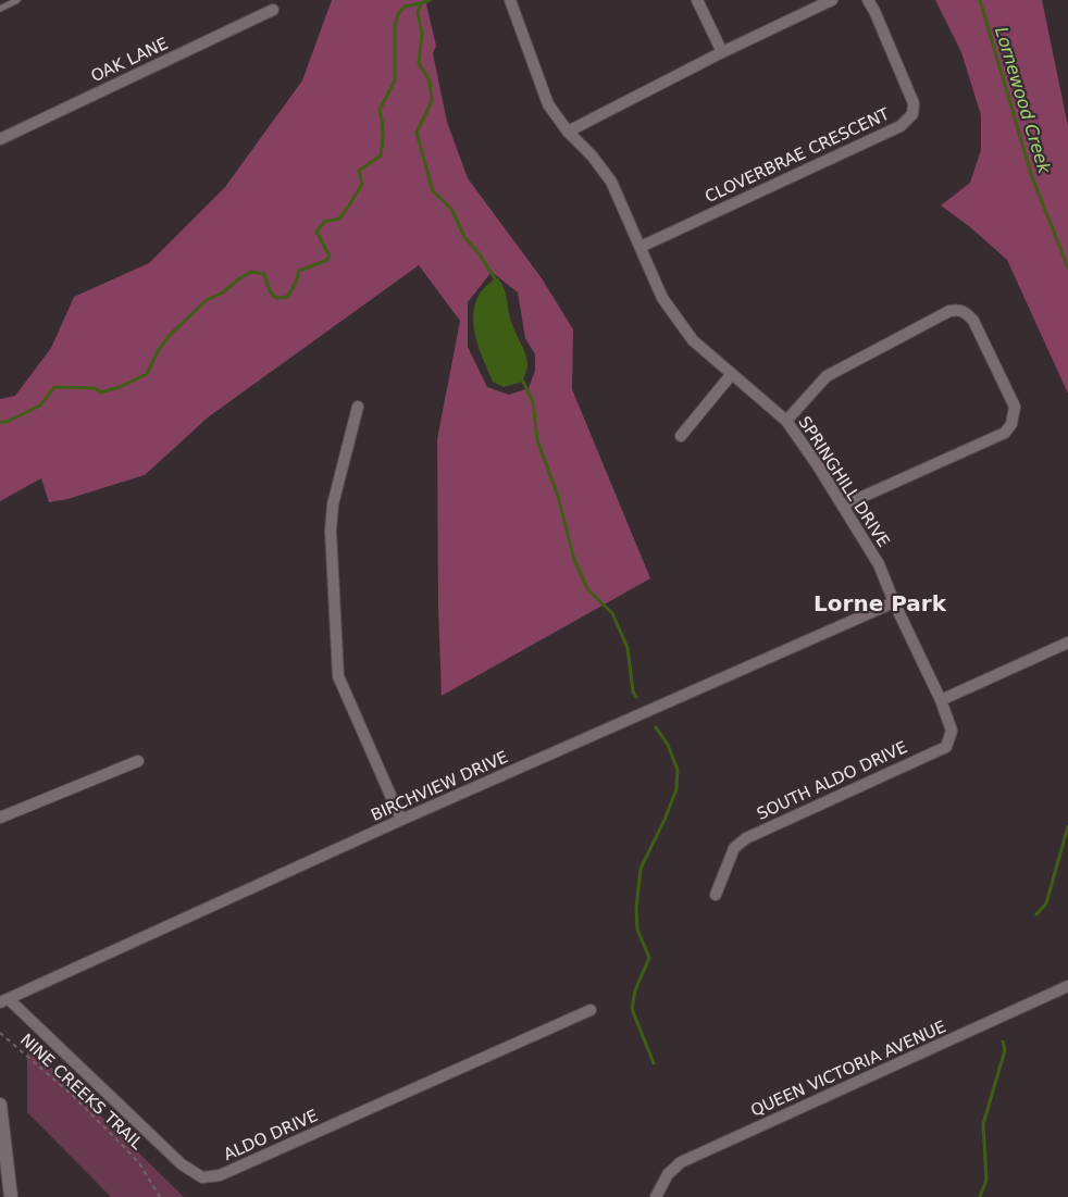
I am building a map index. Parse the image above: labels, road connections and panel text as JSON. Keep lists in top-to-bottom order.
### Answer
{
  "streets": {
    "street": [
      "OAK LANE",
      "CLOVERBRAE CRESCENT",
      "SPRINGHILL DRIVE",
      "SOUTH ALDO DRIVE",
      "BIRCHVIEW DRIVE",
      "QUEEN VICTORIA AVENUE",
      "ALDO DRIVE"
    ],
    "path": ["NINE CREEKS TRAIL"]
  },
  "crossings": [
    ["CLOVERBRAE CRESCENT", "SPRINGHILL DRIVE"],
    ["SPRINGHILL DRIVE", "SOUTH ALDO DRIVE"],
    ["SPRINGHILL DRIVE", "BIRCHVIEW DRIVE"],
    ["BIRCHVIEW DRIVE", "ALDO DRIVE"]
  ],
  "districts": ["Lorne Park"],
  "water": ["Lornewood Creek"]
}
